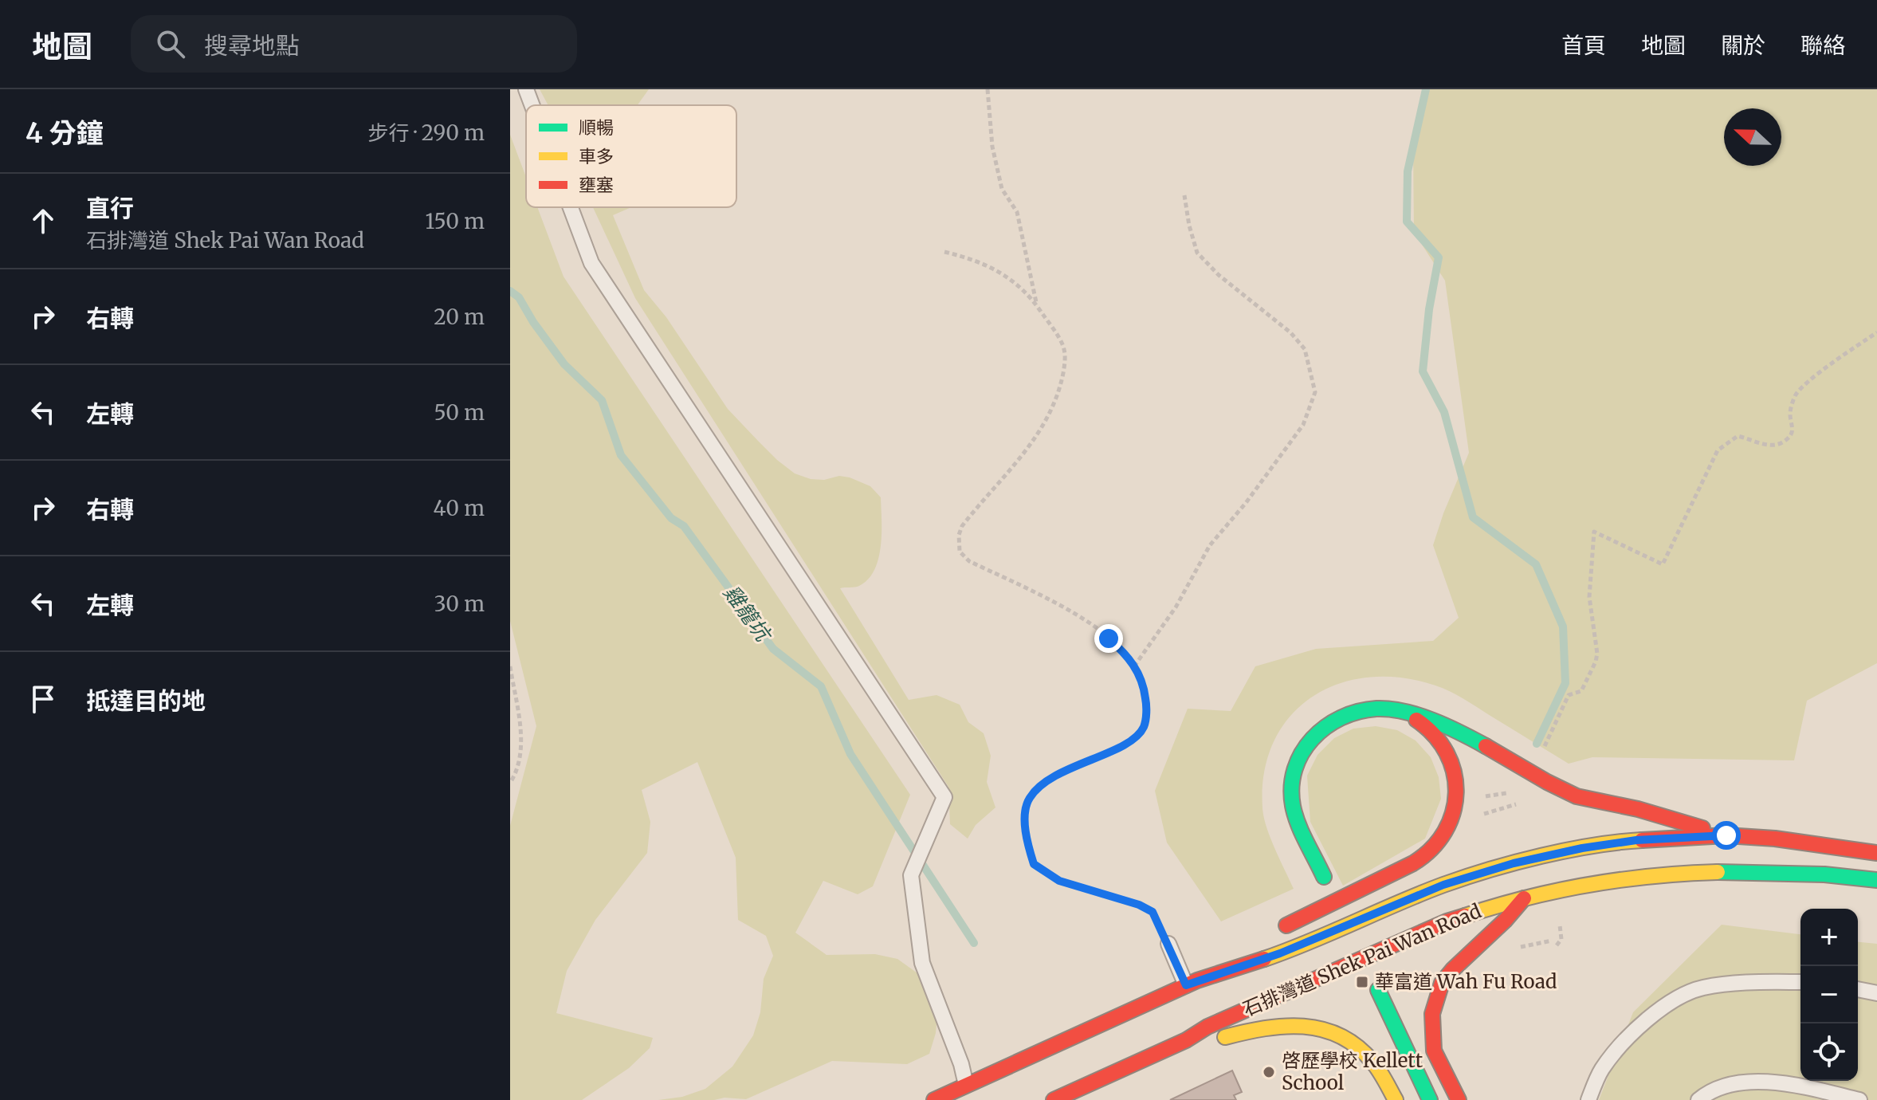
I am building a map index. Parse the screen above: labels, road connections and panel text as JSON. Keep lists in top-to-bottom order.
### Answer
{
  "streets": {
    "main road": ["石排灣道 Shek Pai Wan Road"]
  },
  "water": ["雞籠坑"],
  "places": {
    "transit": ["華富道 Wah Fu Road"],
    "other": ["啓歷學校 Kellett School"]
  },
  "legend": ["順暢", "車多", "壅塞"],
  "north": "left",
  "page": {
    "header": "地圖",
    "search": "搜尋地點",
    "nav": [
      "首頁",
      "地圖",
      "關於",
      "聯絡"
    ],
    "heading": ["4 分鐘", "步行 · 290 m"],
    "list": [
      ["直行", "石排灣道 Shek Pai Wan Road", "150 m"],
      ["右轉", "20 m"],
      ["左轉", "50 m"],
      ["右轉", "40 m"],
      ["左轉", "30 m"],
      "抵達目的地"
    ],
    "map_buttons": ["+", "−"]
  }
}
